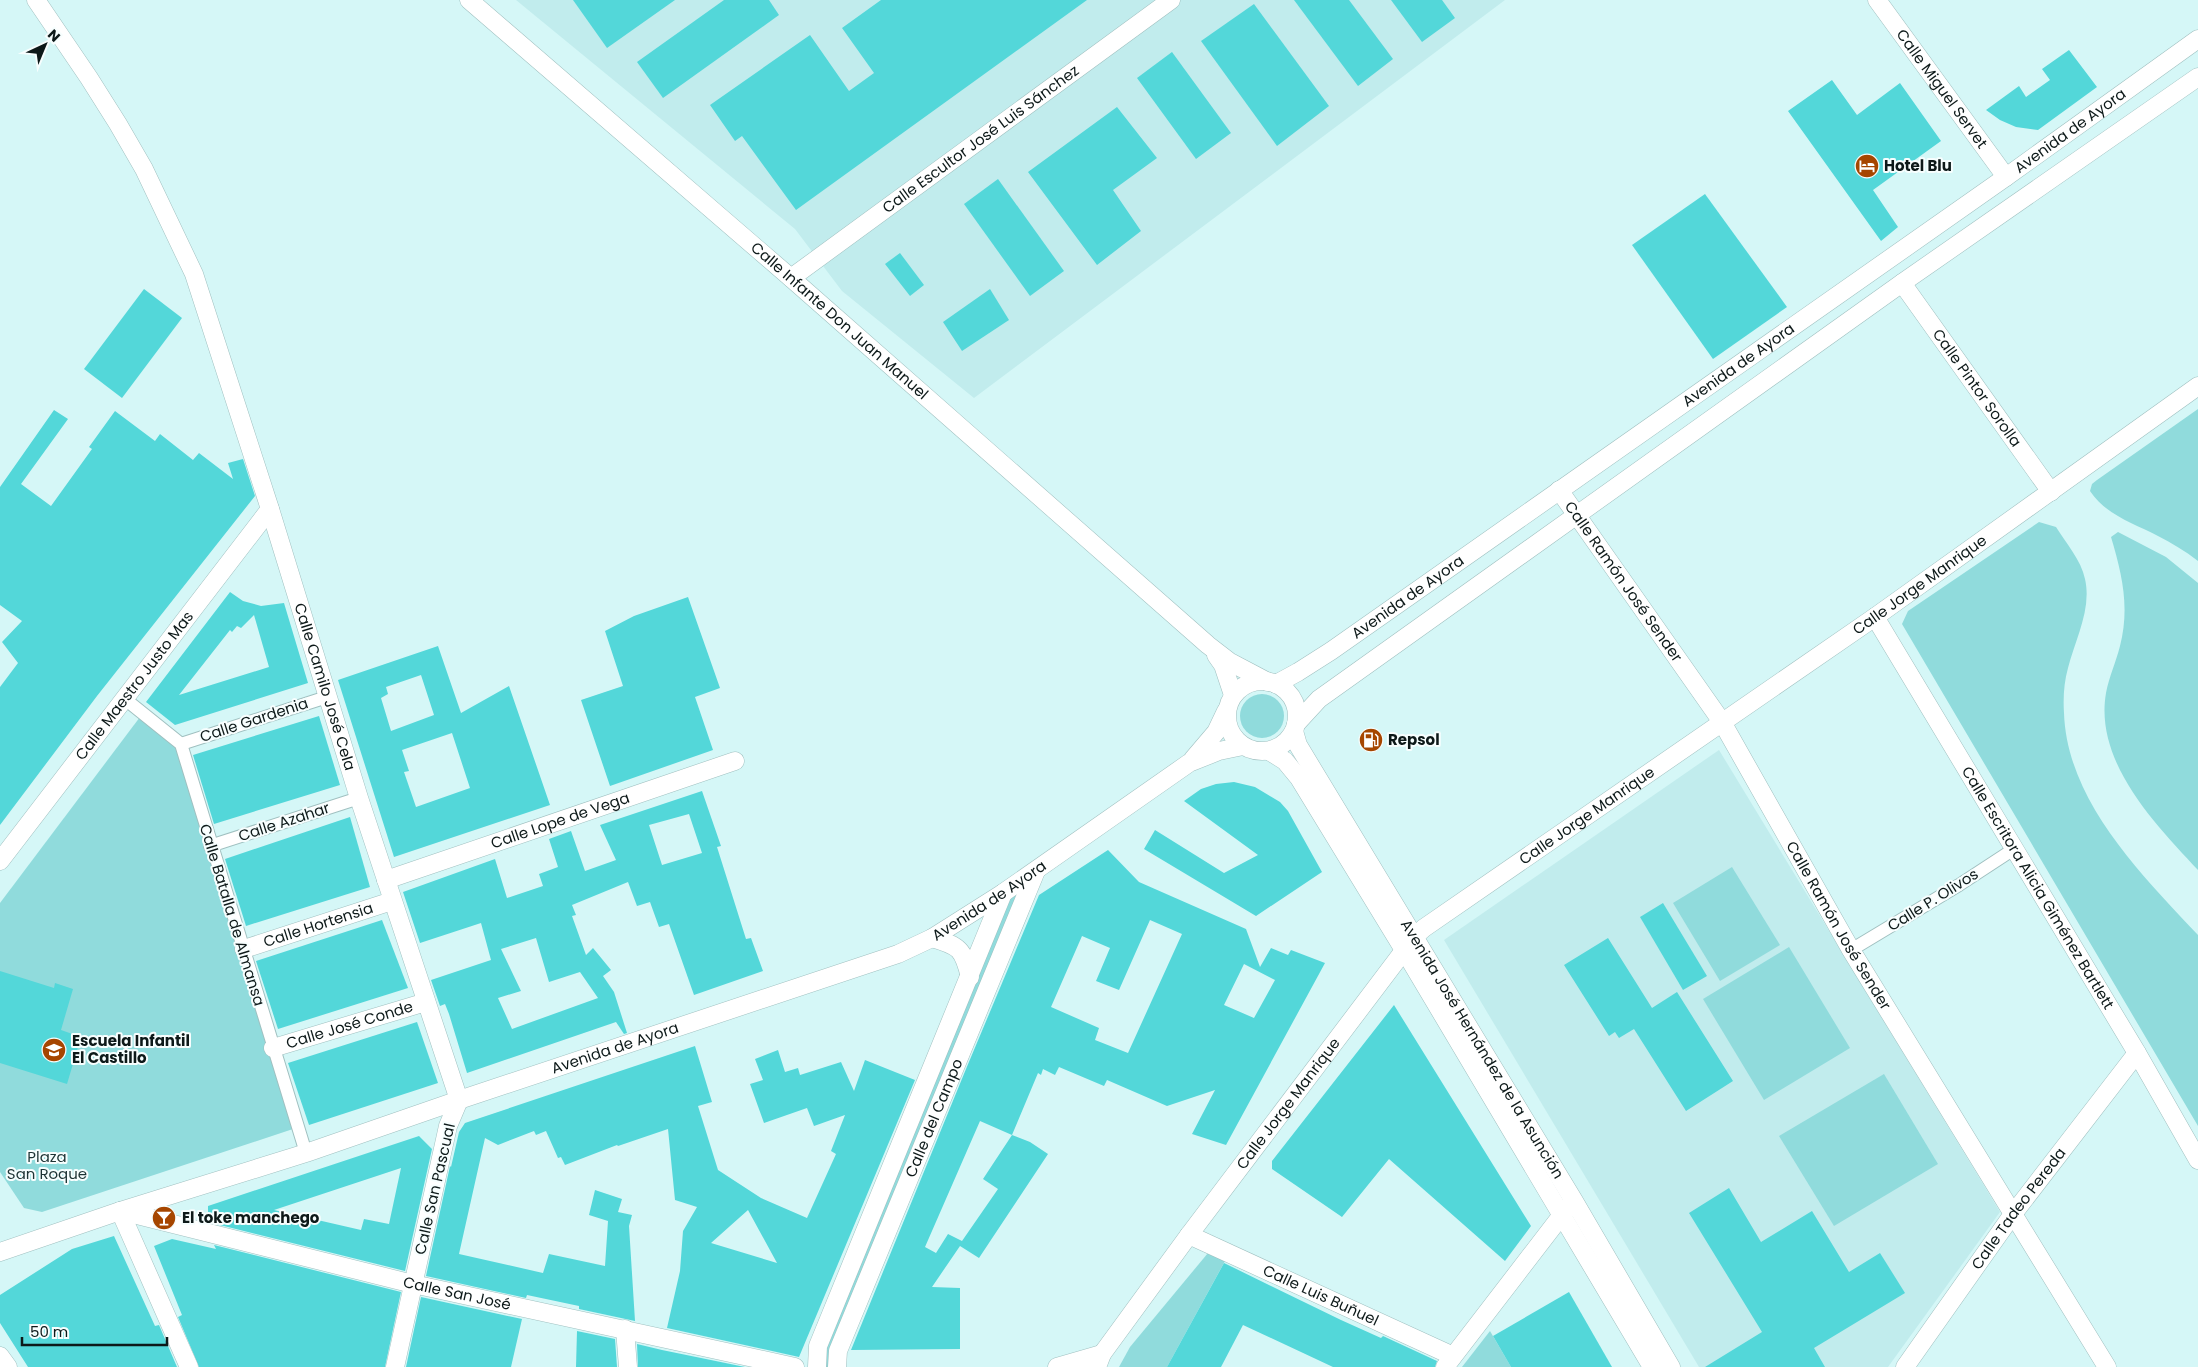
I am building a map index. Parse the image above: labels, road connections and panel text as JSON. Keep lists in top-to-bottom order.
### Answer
{
  "streets": {
    "street": [
      "Calle Miguel Servet",
      "Avenida de Ayora",
      "Calle Escultor José Luis Sánchez",
      "Calle Infante Don Juan Manuel",
      "Calle Pintor Sorolla",
      "Calle Ramón José Sender",
      "Calle Jorge Manrique",
      "Calle Maestro Justo Mas",
      "Calle Camilo José Cela",
      "Calle Gardenia",
      "Calle Lope de Vega",
      "Calle Azahar",
      "Calle Escritora Alicia Giménez Bartlett",
      "Calle P. Olivos",
      "Calle Batalla de Almansa",
      "Calle Hortensia",
      "Calle José Conde",
      "Avenida José Hernández de la Asunción",
      "Calle del Campo",
      "Calle San Pascual",
      "Calle Tadeo Pereda",
      "Calle San José",
      "Calle Luis Buñuel"
    ]
  },
  "crossings": [
    ["Calle Miguel Servet", "Avenida de Ayora"],
    ["Avenida de Ayora", "Calle Infante Don Juan Manuel"],
    ["Avenida de Ayora", "Calle Pintor Sorolla"],
    ["Avenida de Ayora", "Calle Ramón José Sender"],
    ["Avenida de Ayora", "Calle Camilo José Cela"],
    ["Avenida de Ayora", "Calle Batalla de Almansa"],
    ["Avenida de Ayora", "Avenida José Hernández de la Asunción"],
    ["Avenida de Ayora", "Calle del Campo"],
    ["Avenida de Ayora", "Calle San Pascual"],
    ["Avenida de Ayora", "Calle San José"],
    ["Calle Escultor José Luis Sánchez", "Calle Infante Don Juan Manuel"],
    ["Calle Infante Don Juan Manuel", "Avenida José Hernández de la Asunción"],
    ["Calle Pintor Sorolla", "Calle Jorge Manrique"],
    ["Calle Ramón José Sender", "Calle Jorge Manrique"],
    ["Calle Ramón José Sender", "Calle P. Olivos"],
    ["Calle Ramón José Sender", "Calle Tadeo Pereda"],
    ["Calle Jorge Manrique", "Calle Escritora Alicia Giménez Bartlett"],
    ["Calle Jorge Manrique", "Avenida José Hernández de la Asunción"],
    ["Calle Jorge Manrique", "Calle Luis Buñuel"],
    ["Calle Maestro Justo Mas", "Calle Camilo José Cela"],
    ["Calle Camilo José Cela", "Calle Gardenia"],
    ["Calle Camilo José Cela", "Calle Lope de Vega"],
    ["Calle Camilo José Cela", "Calle Azahar"],
    ["Calle Camilo José Cela", "Calle Hortensia"],
    ["Calle Camilo José Cela", "Calle José Conde"],
    ["Calle Camilo José Cela", "Calle San Pascual"],
    ["Calle Gardenia", "Calle Batalla de Almansa"],
    ["Calle Azahar", "Calle Batalla de Almansa"],
    ["Calle Escritora Alicia Giménez Bartlett", "Calle P. Olivos"],
    ["Calle Escritora Alicia Giménez Bartlett", "Calle Tadeo Pereda"],
    ["Calle Batalla de Almansa", "Calle Hortensia"],
    ["Calle Batalla de Almansa", "Calle José Conde"],
    ["Calle San Pascual", "Calle San José"]
  ],
  "parks": ["Plaza San Roque"],
  "places": {
    "hotel": ["Hotel Blu"],
    "fuel station": ["Repsol"],
    "school or university": ["Escuela Infantil El Castillo"],
    "bar": ["El toke manchego"]
  },
  "scale_bar": "50 m",
  "north": "top right"
}
